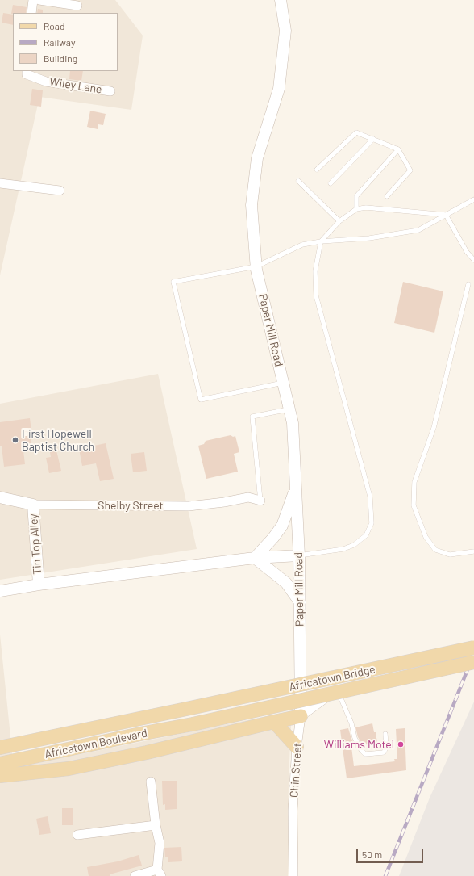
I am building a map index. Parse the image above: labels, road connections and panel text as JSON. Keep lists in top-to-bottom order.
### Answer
{
  "streets": {
    "main road": ["Africatown Bridge", "Africatown Boulevard"],
    "street": [
      "Wiley Lane",
      "Paper Mill Road",
      "Shelby Street",
      "Tin Top Alley",
      "Chin Street"
    ]
  },
  "crossings": [
    ["Paper Mill Road", "Chin Street"],
    ["Shelby Street", "Tin Top Alley"],
    ["Africatown Bridge", "Africatown Boulevard"]
  ],
  "places": ["First Hopewell Baptist Church", "Williams Motel"],
  "legend": ["Road", "Railway", "Building"],
  "scale_bar": "50 m"
}
